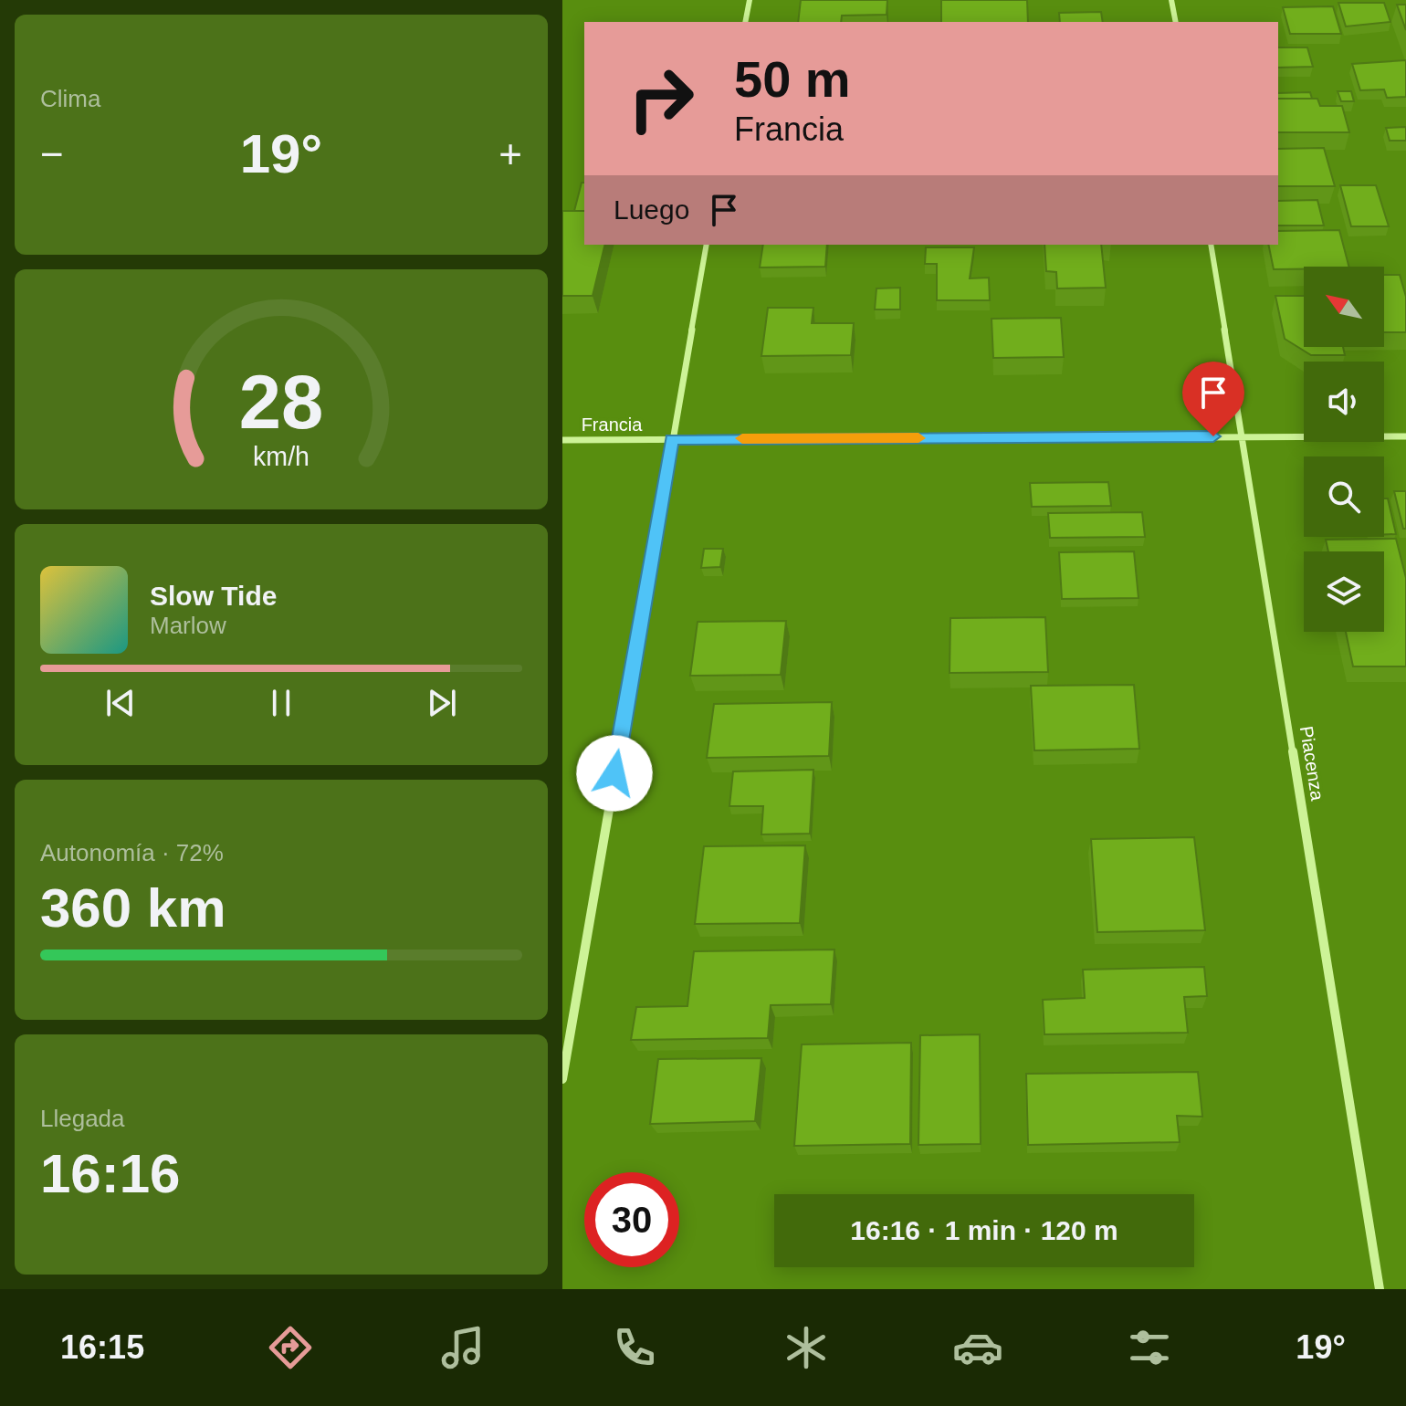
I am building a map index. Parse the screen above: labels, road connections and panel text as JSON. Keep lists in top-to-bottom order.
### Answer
{
  "streets": {
    "street": ["Francia", "Piacenza"]
  },
  "crossings": [
    ["Francia", "Piacenza"]
  ],
  "north": "top left",
  "page": {
    "tile": [
      "Clima",
      ["Autonomía · 72%", "360 km"],
      ["Llegada", "16:16"]
    ],
    "turn": ["50 m", "Francia"],
    "heat": ["−", "19°", "+"],
    "then": "Luego",
    "song": ["Slow Tide", "Marlow"],
    "limit": "30",
    "trip": "16:16 · 1 min · 120 m",
    "tabs": ["16:15", "19°"],
    "gauge": ["28", "km/h"]
  }
}
